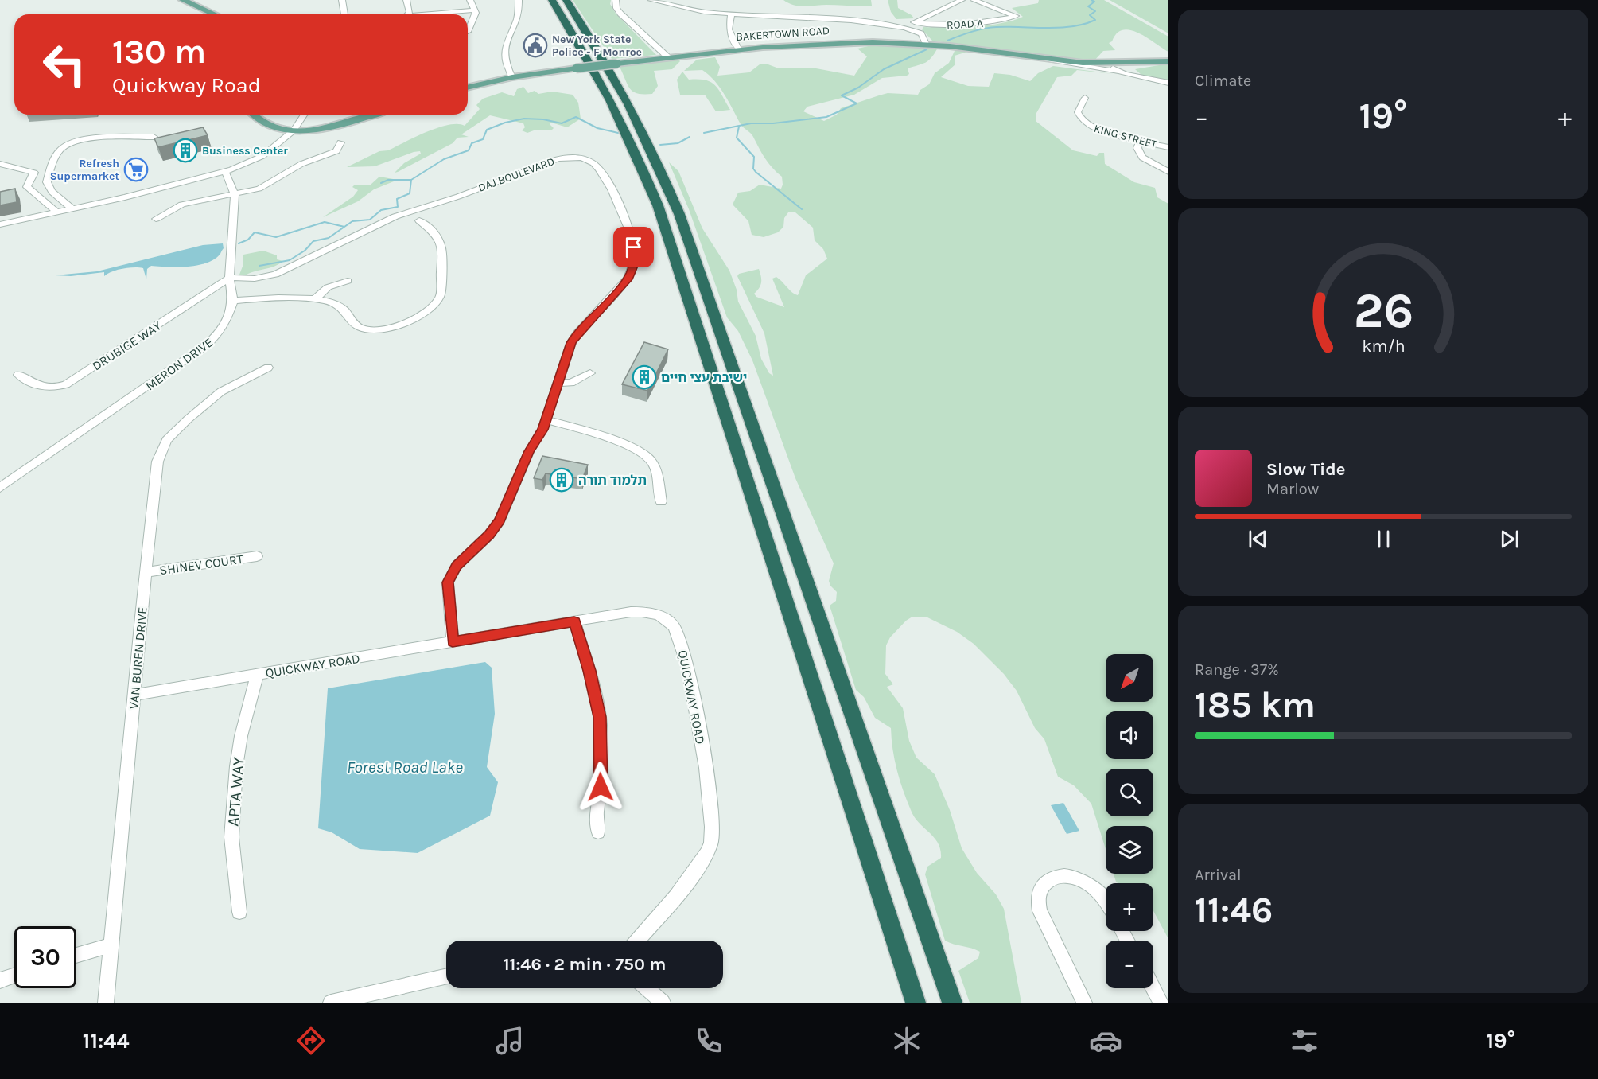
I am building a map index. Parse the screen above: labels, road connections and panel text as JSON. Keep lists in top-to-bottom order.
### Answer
{
  "streets": {
    "main road": ["BAKERTOWN ROAD"],
    "street": [
      "ROAD A",
      "KING STREET",
      "DAJ BOULEVARD",
      "DRUBIGE WAY",
      "MERON DRIVE",
      "SHINEV COURT",
      "VAN BUREN DRIVE",
      "QUICKWAY ROAD",
      "APTA WAY"
    ]
  },
  "crossings": [
    ["DAJ BOULEVARD", "DRUBIGE WAY"],
    ["DAJ BOULEVARD", "QUICKWAY ROAD"],
    ["SHINEV COURT", "VAN BUREN DRIVE"],
    ["VAN BUREN DRIVE", "QUICKWAY ROAD"],
    ["QUICKWAY ROAD", "APTA WAY"]
  ],
  "water": ["Forest Road Lake"],
  "places": {
    "public building": ["New York State Police - F Monroe"],
    "building": ["Business Center", "ישיבת עצי חיים", "תלמוד תורה"],
    "supermarket": ["Refresh Supermarket"]
  },
  "north": "bottom left",
  "page": {
    "tile": [
      "Climate",
      ["Range · 37%", "185 km"],
      ["Arrival", "11:46"]
    ],
    "turn": ["130 m", "Quickway Road"],
    "heat": ["−", "19°", "+"],
    "song": ["Slow Tide", "Marlow"],
    "map_buttons": ["+", "−"],
    "limit": "30",
    "trip": "11:46 · 2 min · 750 m",
    "tabs": ["11:44", "19°"],
    "gauge": ["26", "km/h"]
  }
}
